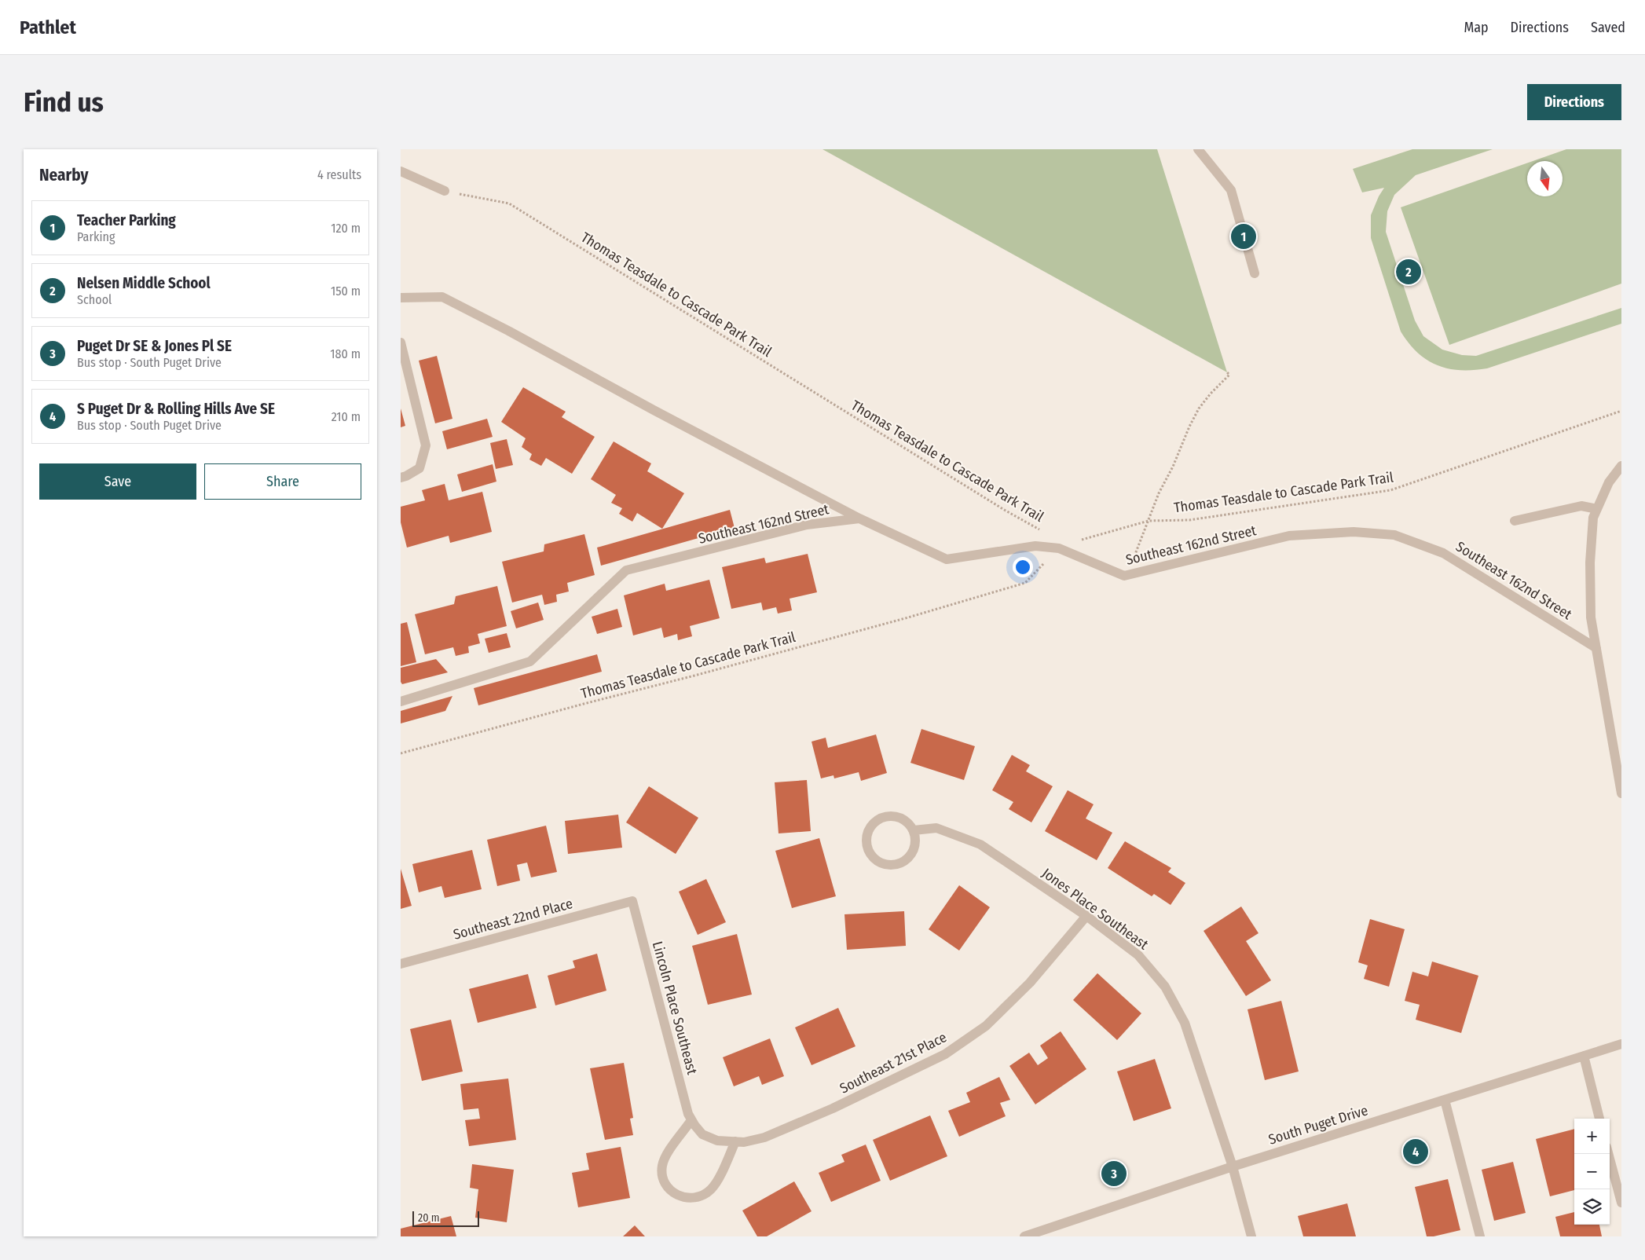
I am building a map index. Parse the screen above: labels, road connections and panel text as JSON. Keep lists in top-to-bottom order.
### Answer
{
  "streets": {
    "street": [
      "Southeast 162nd Street",
      "Jones Place Southeast",
      "Southeast 22nd Place",
      "Lincoln Place Southeast",
      "Southeast 21st Place",
      "South Puget Drive"
    ],
    "path": ["Thomas Teasdale to Cascade Park Trail"]
  },
  "crossings": [
    ["Thomas Teasdale to Cascade Park Trail", "Southeast 162nd Street"],
    ["Jones Place Southeast", "Southeast 21st Place"],
    ["Jones Place Southeast", "South Puget Drive"],
    ["Southeast 22nd Place", "Lincoln Place Southeast"],
    ["Lincoln Place Southeast", "Southeast 21st Place"]
  ],
  "scale_bar": "20 m",
  "north": "bottom",
  "page": {
    "header": "Pathlet",
    "nav": ["Map", "Directions", "Saved"],
    "buttons": [
      "Directions",
      ["Save", "Share"]
    ],
    "title": "Find us",
    "heading": ["Nearby", "4 results"],
    "list": [
      {
        "mark": "1",
        "name": "Teacher Parking",
        "note": "Parking",
        "value": "120 m"
      },
      {
        "mark": "2",
        "name": "Nelsen Middle School",
        "note": "School",
        "value": "150 m"
      },
      {
        "mark": "3",
        "name": "Puget Dr SE & Jones Pl SE",
        "note": "Bus stop · South Puget Drive",
        "value": "180 m"
      },
      {
        "mark": "4",
        "name": "S Puget Dr & Rolling Hills Ave SE",
        "note": "Bus stop · South Puget Drive",
        "value": "210 m"
      }
    ],
    "pins": [
      "1",
      "2",
      "4",
      "3"
    ],
    "map_buttons": ["+", "−"],
    "scale": "20 m"
  }
}
